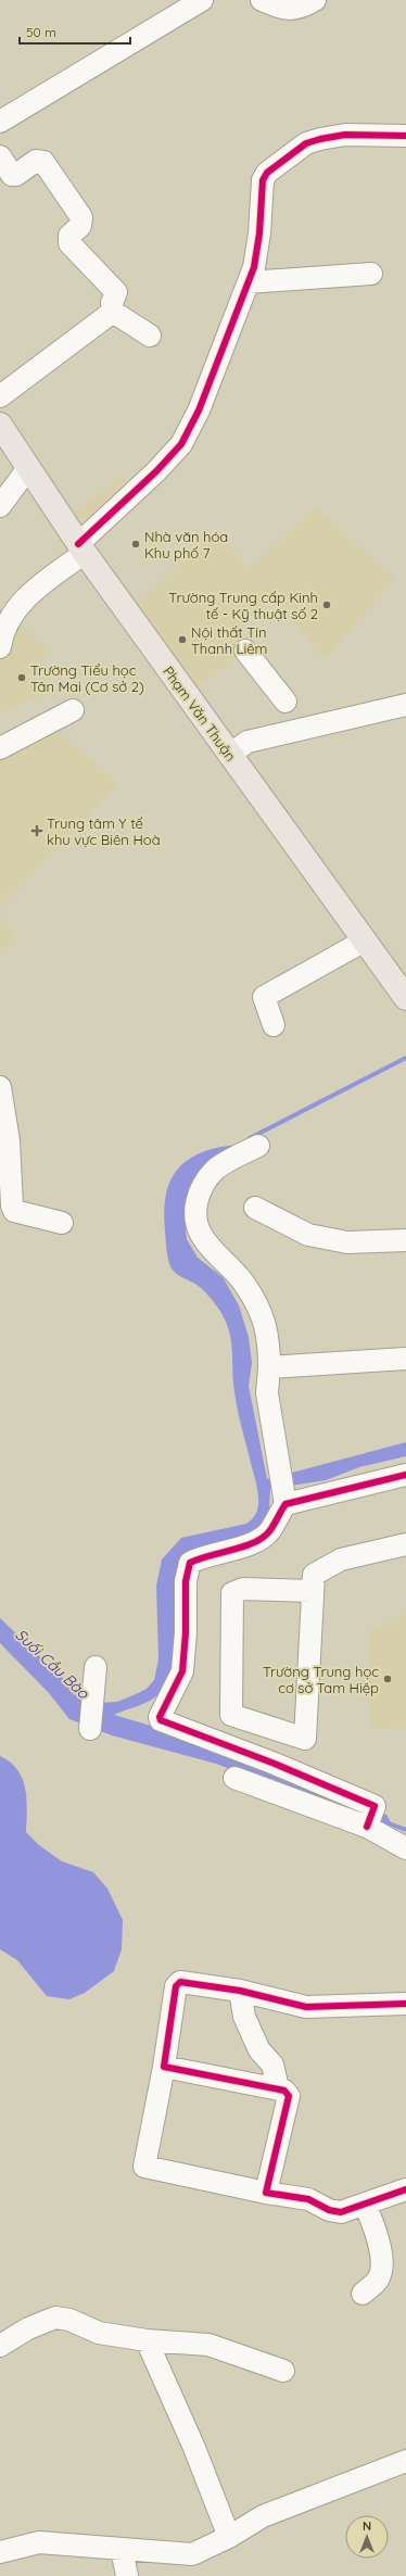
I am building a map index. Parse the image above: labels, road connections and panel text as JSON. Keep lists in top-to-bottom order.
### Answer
{
  "streets": {
    "main road": ["Phạm Văn Thuận"]
  },
  "water": ["Suối Cầu Bào"],
  "places": {
    "other": [
      "Nhà văn hóa Khu phố 7",
      "Trường Trung cấp Kinh tế - Kỹ thuật số 2",
      "Nội thất Tín Thanh Liêm",
      "Trường Tiểu học Tân Mai (Cơ sở 2)",
      "Trường Trung học cơ sở Tam Hiệp"
    ],
    "health": ["Trung tâm Y tế khu vực Biên Hoà"]
  },
  "scale_bar": "50 m",
  "north": "top"
}
